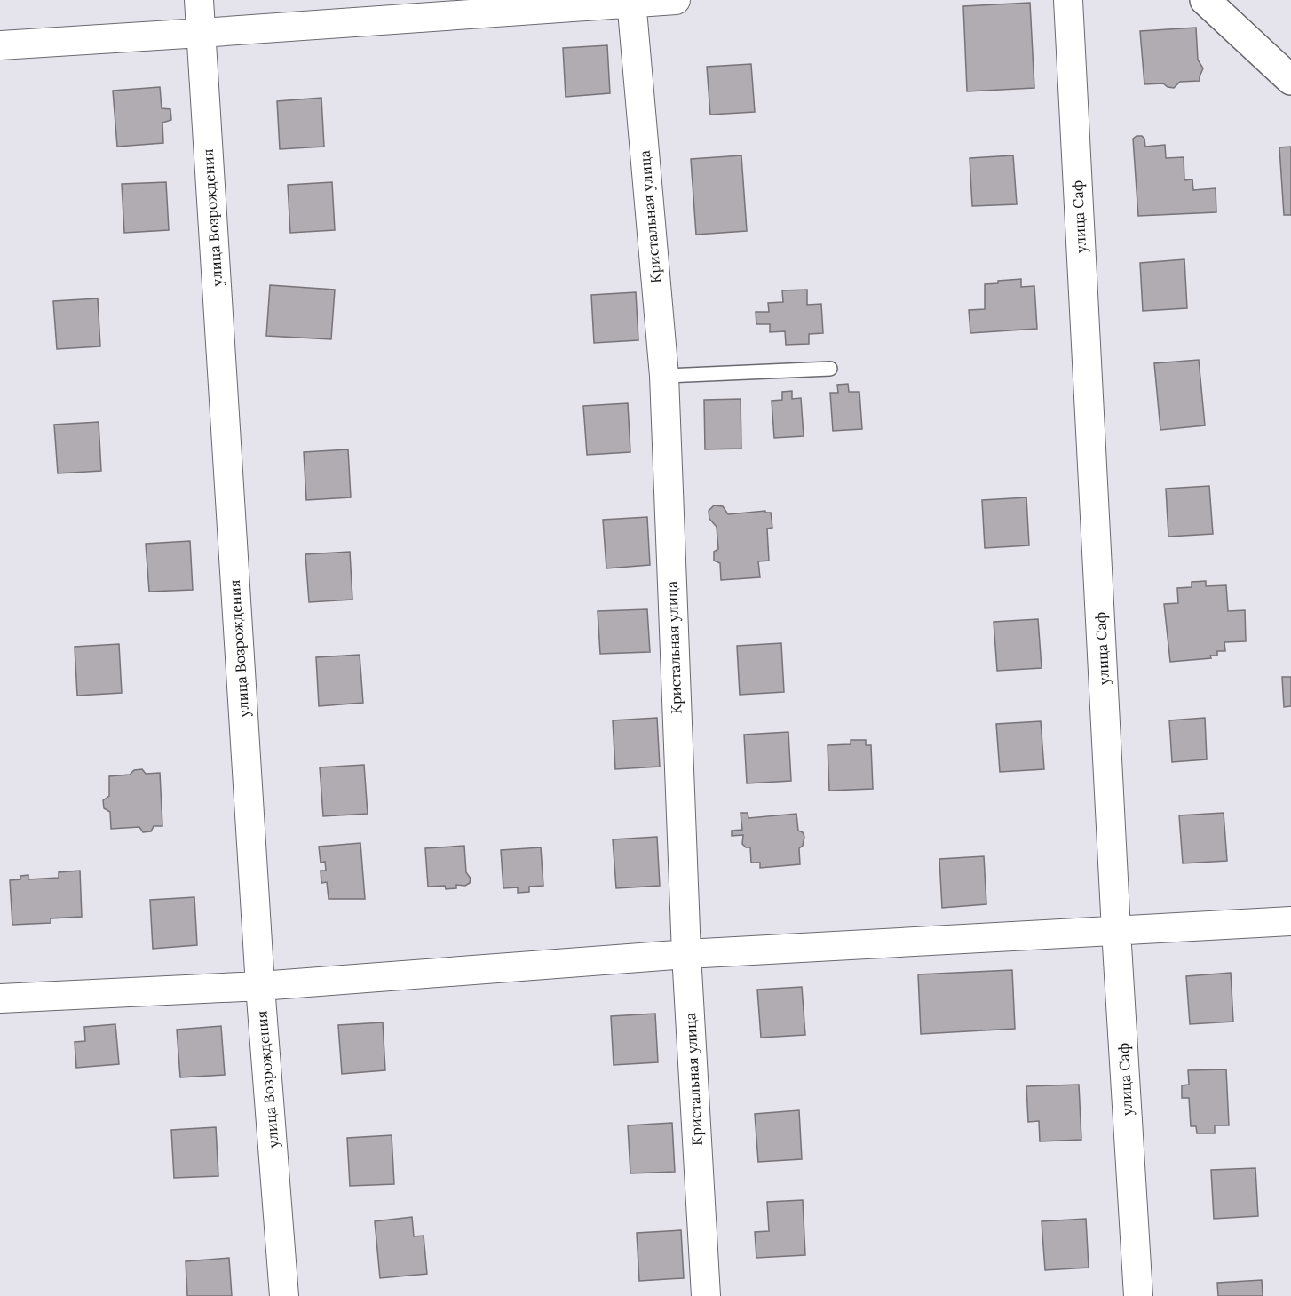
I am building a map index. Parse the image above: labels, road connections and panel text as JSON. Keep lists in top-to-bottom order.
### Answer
{
  "streets": {
    "street": ["Кристальная улица", "улица Саф", "улица Возрождения"]
  }
}
